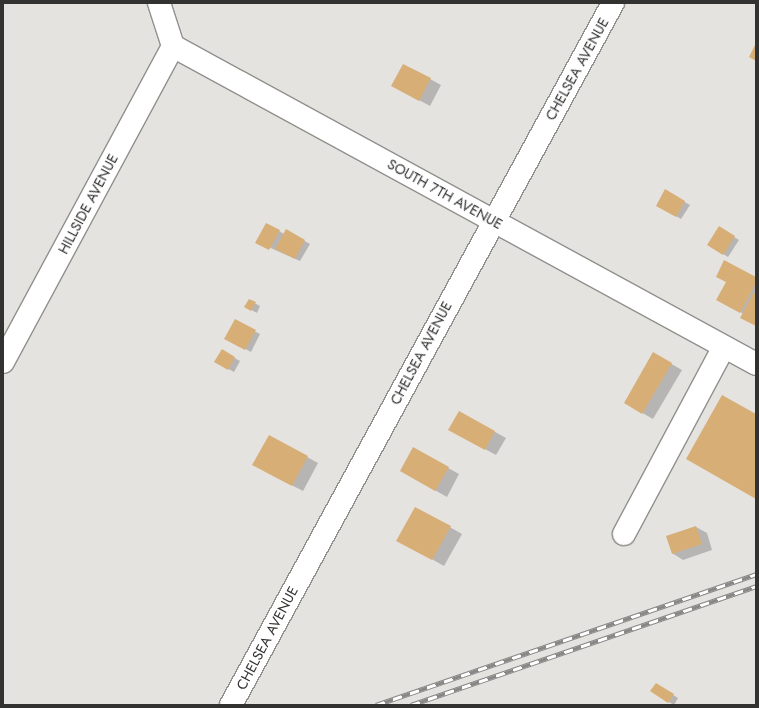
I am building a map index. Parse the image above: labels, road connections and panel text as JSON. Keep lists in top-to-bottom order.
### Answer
{
  "streets": {
    "street": ["CHELSEA AVENUE", "SOUTH 7TH AVENUE", "HILLSIDE AVENUE"]
  },
  "crossings": [
    ["CHELSEA AVENUE", "SOUTH 7TH AVENUE"],
    ["SOUTH 7TH AVENUE", "HILLSIDE AVENUE"]
  ]
}
